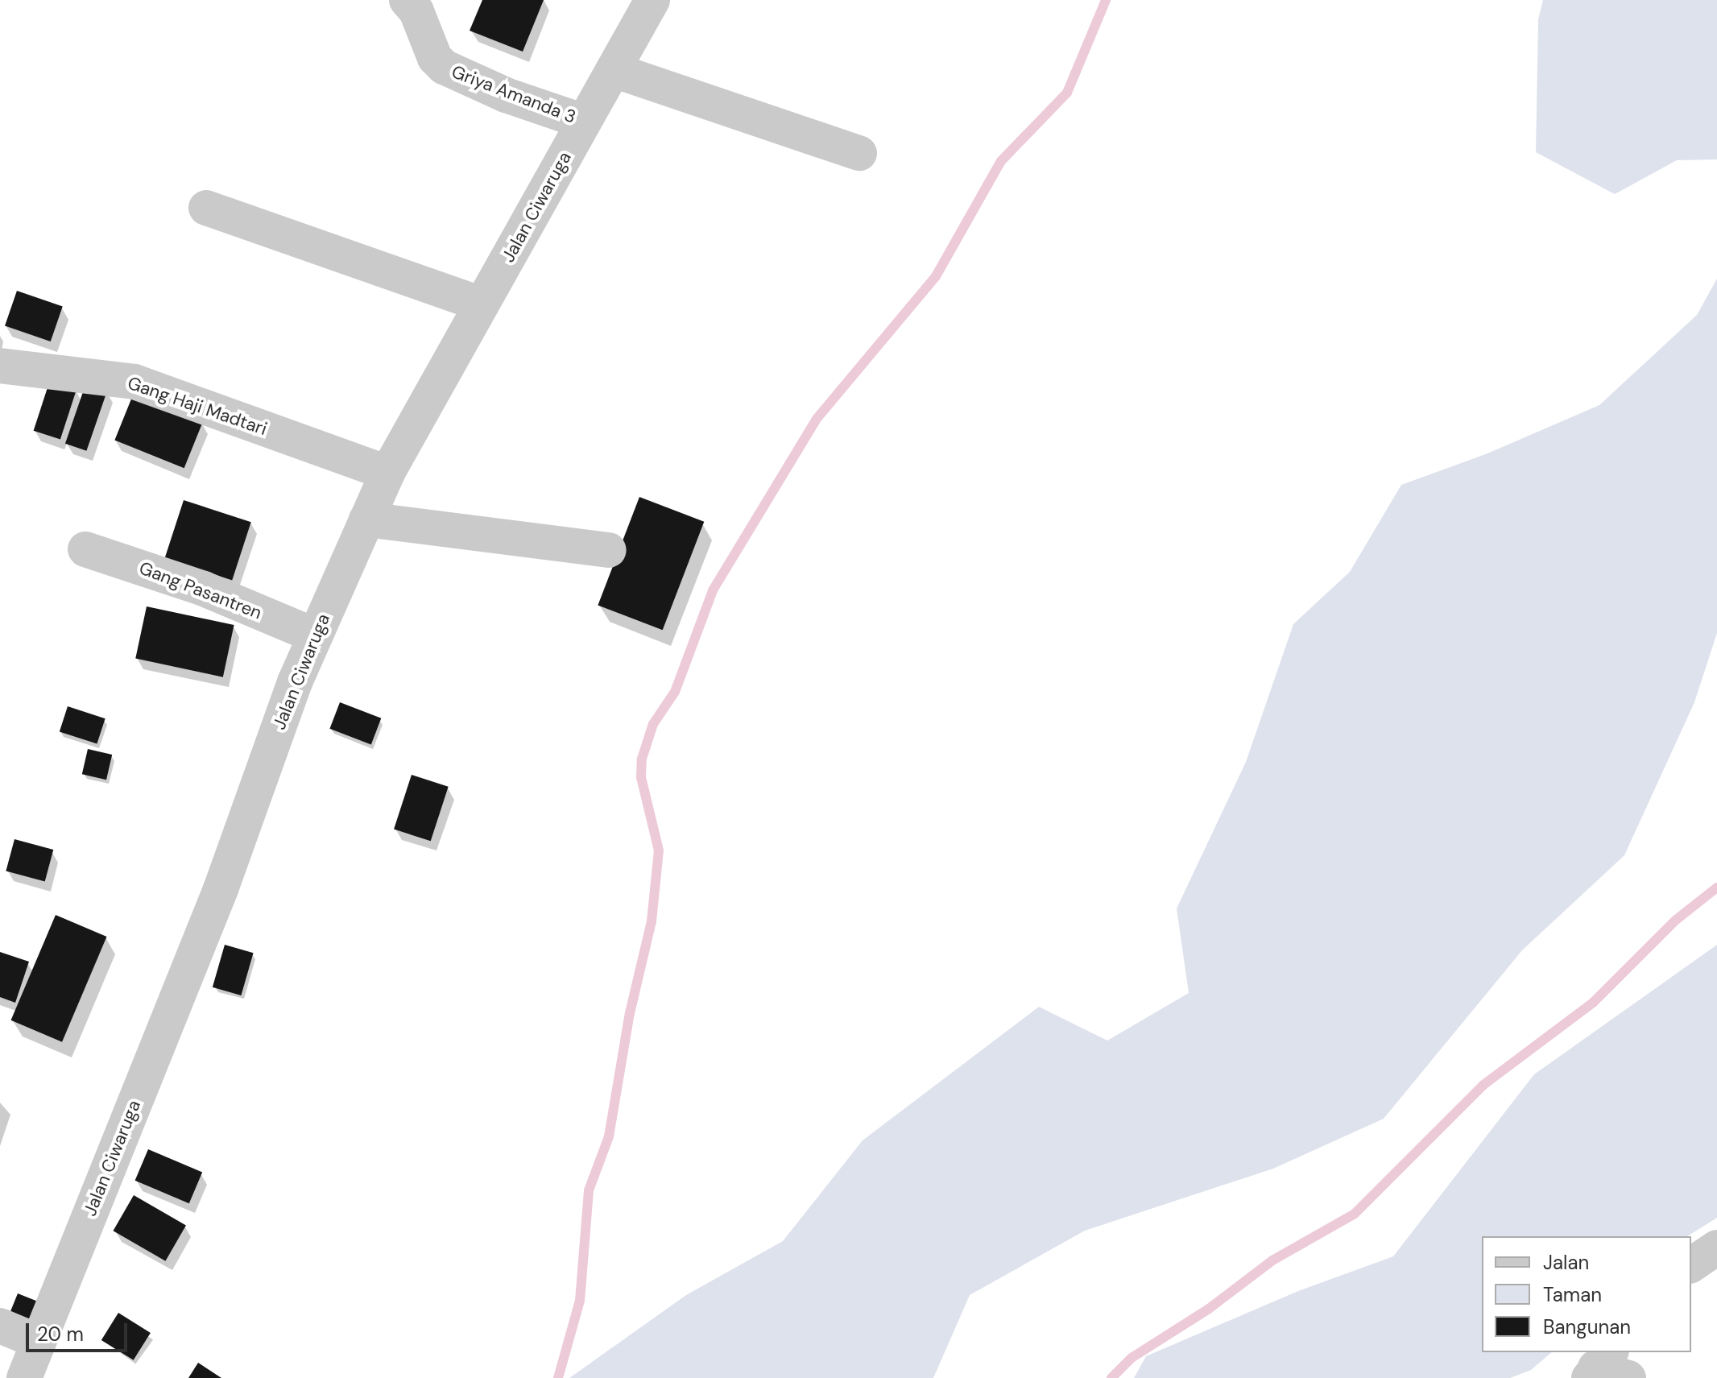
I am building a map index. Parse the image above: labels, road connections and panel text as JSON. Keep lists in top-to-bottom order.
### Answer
{
  "streets": {
    "street": [
      "Griya Amanda 3",
      "Jalan Ciwaruga",
      "Gang Haji Madtari",
      "Gang Pasantren"
    ]
  },
  "crossings": [
    ["Griya Amanda 3", "Jalan Ciwaruga"],
    ["Jalan Ciwaruga", "Gang Haji Madtari"],
    ["Jalan Ciwaruga", "Gang Pasantren"]
  ],
  "legend": ["Jalan", "Taman", "Bangunan"],
  "scale_bar": "20 m"
}
